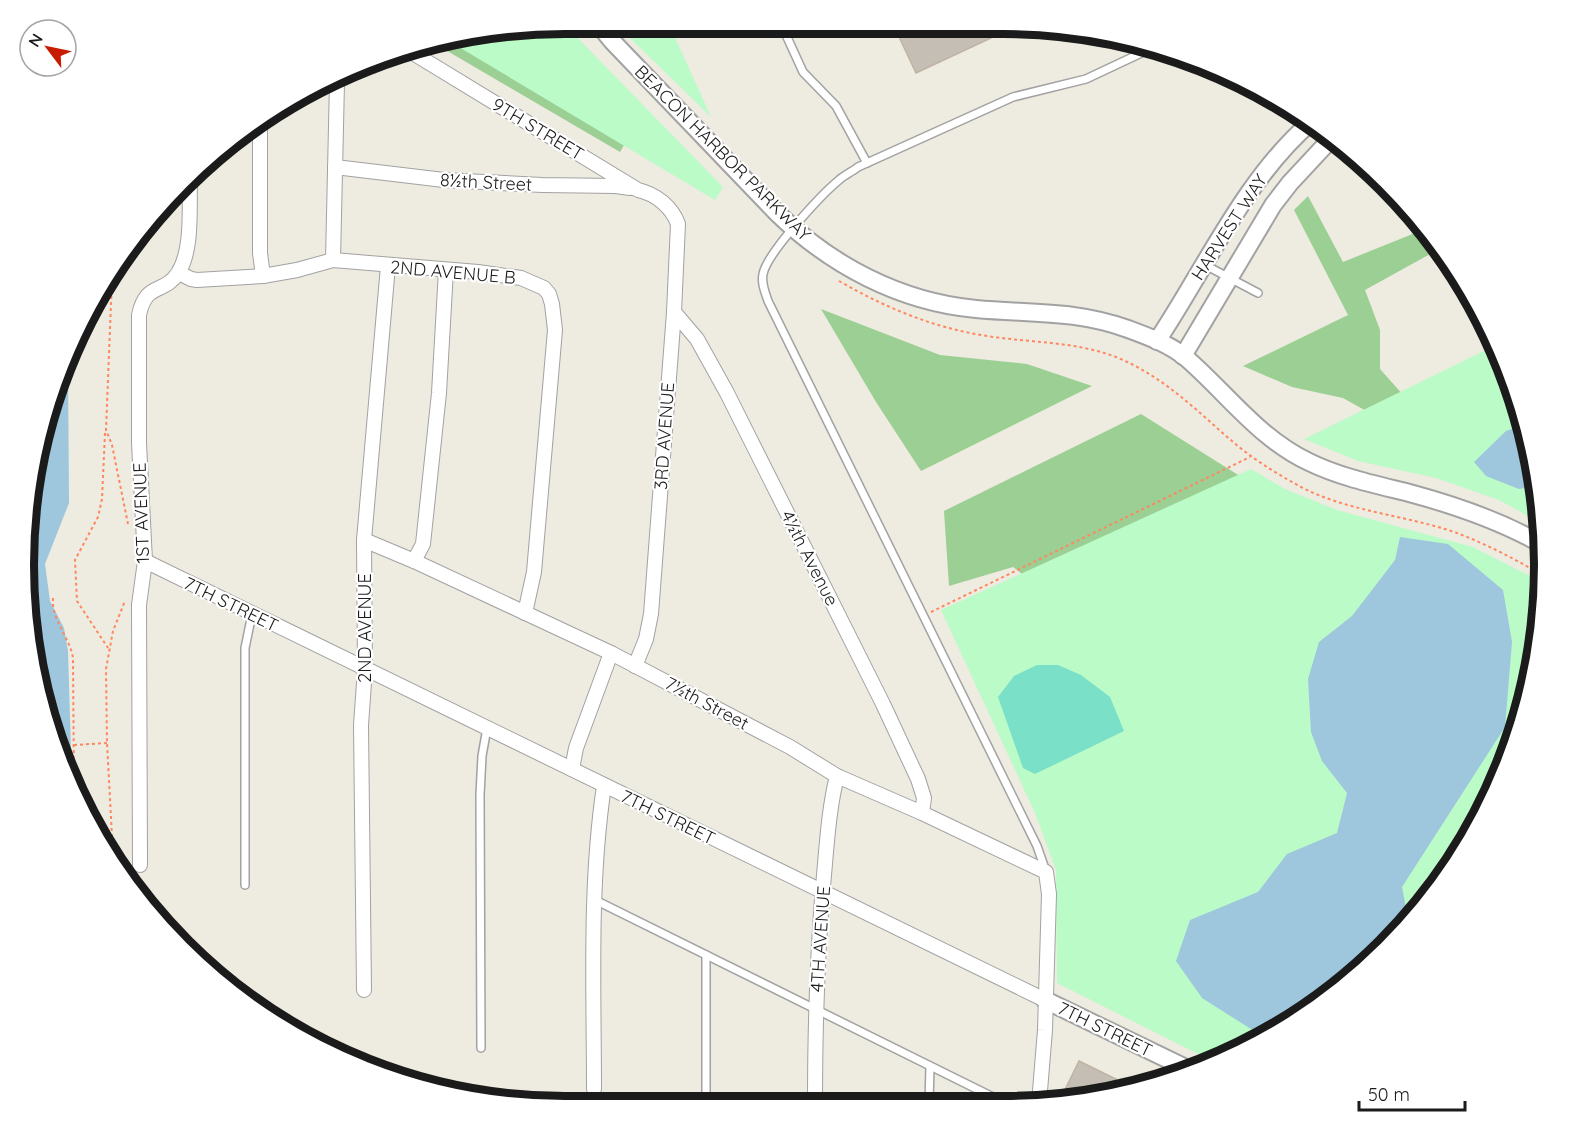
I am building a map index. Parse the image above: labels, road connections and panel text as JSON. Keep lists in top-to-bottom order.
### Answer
{
  "streets": {
    "street": [
      "9TH STREET",
      "BEACON HARBOR PARKWAY",
      "8½th Street",
      "HARVEST WAY",
      "2ND AVENUE B",
      "3RD AVENUE",
      "1ST AVENUE",
      "4½th Avenue",
      "7TH STREET",
      "2ND AVENUE",
      "7½th Street",
      "4TH AVENUE"
    ]
  },
  "crossings": [
    ["9TH STREET", "8½th Street"],
    ["9TH STREET", "3RD AVENUE"],
    ["BEACON HARBOR PARKWAY", "HARVEST WAY"],
    ["2ND AVENUE B", "1ST AVENUE"],
    ["2ND AVENUE B", "2ND AVENUE"],
    ["2ND AVENUE B", "7½th Street"],
    ["3RD AVENUE", "4½th Avenue"],
    ["3RD AVENUE", "7½th Street"],
    ["1ST AVENUE", "7TH STREET"],
    ["4½th Avenue", "7½th Street"],
    ["7TH STREET", "2ND AVENUE"],
    ["7TH STREET", "4TH AVENUE"],
    ["2ND AVENUE", "7½th Street"],
    ["7½th Street", "4TH AVENUE"]
  ],
  "scale_bar": "50 m",
  "north": "top left"
}
